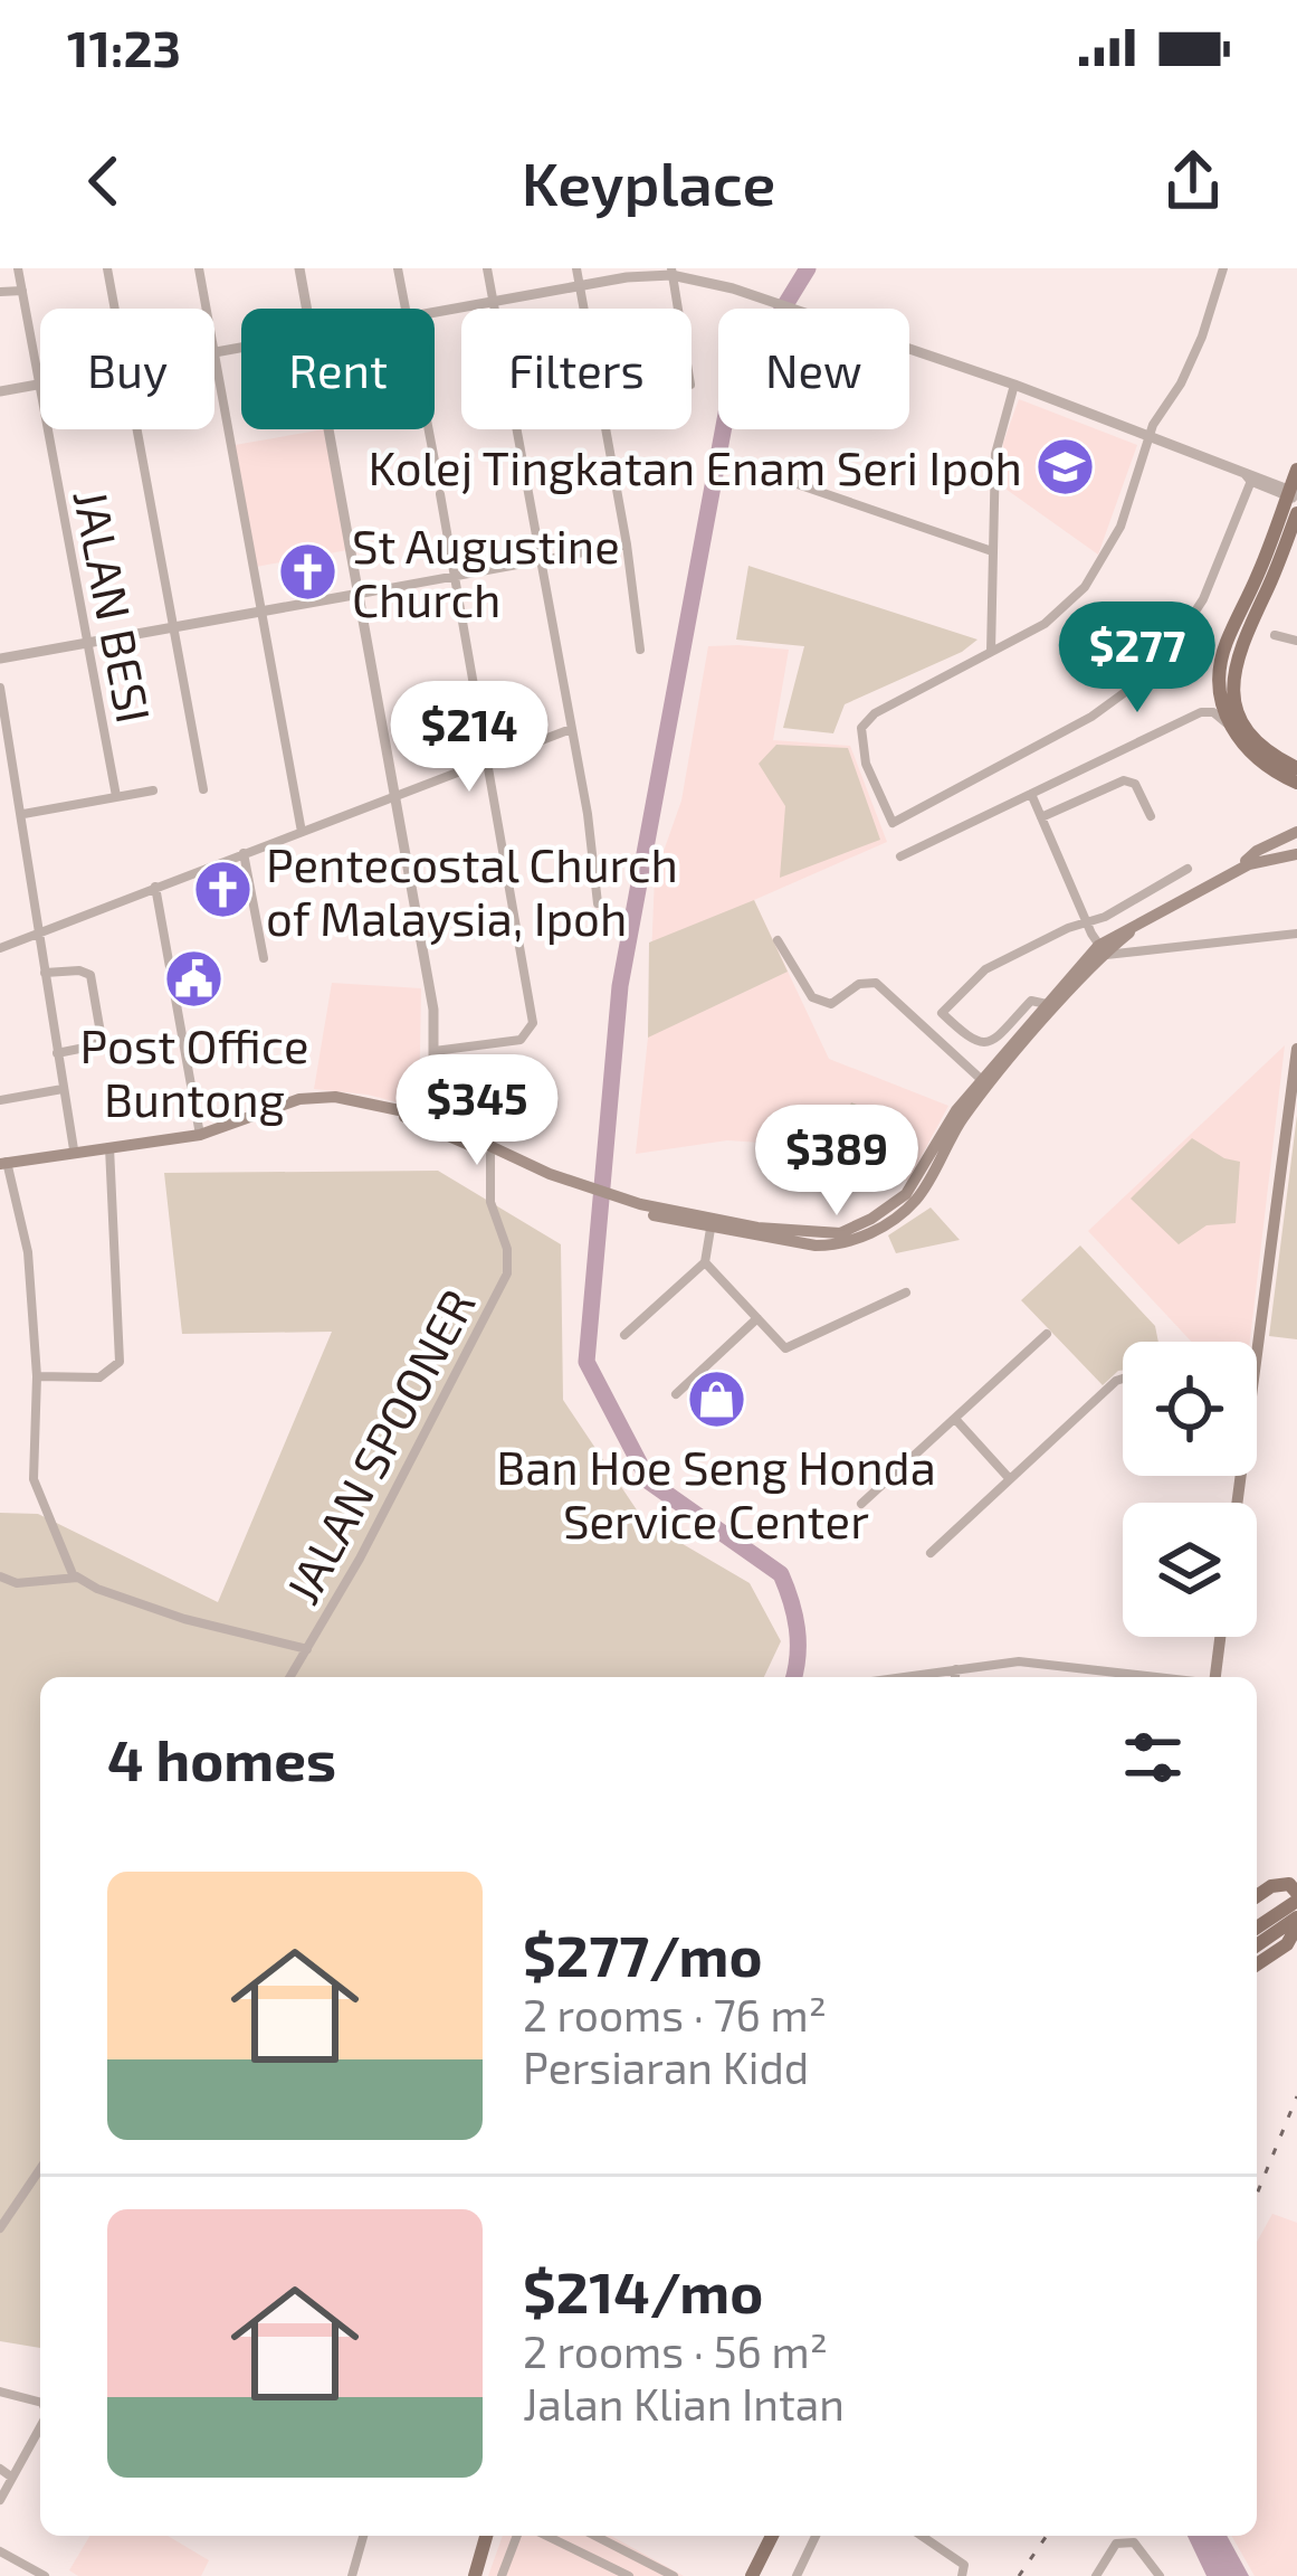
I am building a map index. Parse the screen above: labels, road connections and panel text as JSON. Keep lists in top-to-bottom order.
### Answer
{
  "streets": {
    "street": ["JALAN BESI", "JALAN SPOONER"]
  },
  "places": {
    "school or university": ["Kolej Tingkatan Enam Seri Ipoh"],
    "church": ["St Augustine Church", "Pentecostal Church of Malaysia, Ipoh"],
    "public building": ["Post Office Buntong"],
    "shop": ["Ban Hoe Seng Honda Service Center"]
  },
  "page": {
    "status": "11:23",
    "header": "Keyplace",
    "chip": [
      "Buy",
      "Rent",
      "Filters",
      "New"
    ],
    "price": [
      "$277",
      "$214",
      "$345",
      "$389"
    ],
    "heading": "4 homes",
    "list": [
      {
        "name": "$277/mo",
        "note": "2 rooms · 76 m² · Persiaran Kidd"
      },
      {
        "name": "$214/mo",
        "note": "2 rooms · 56 m² · Jalan Klian Intan"
      }
    ]
  }
}
